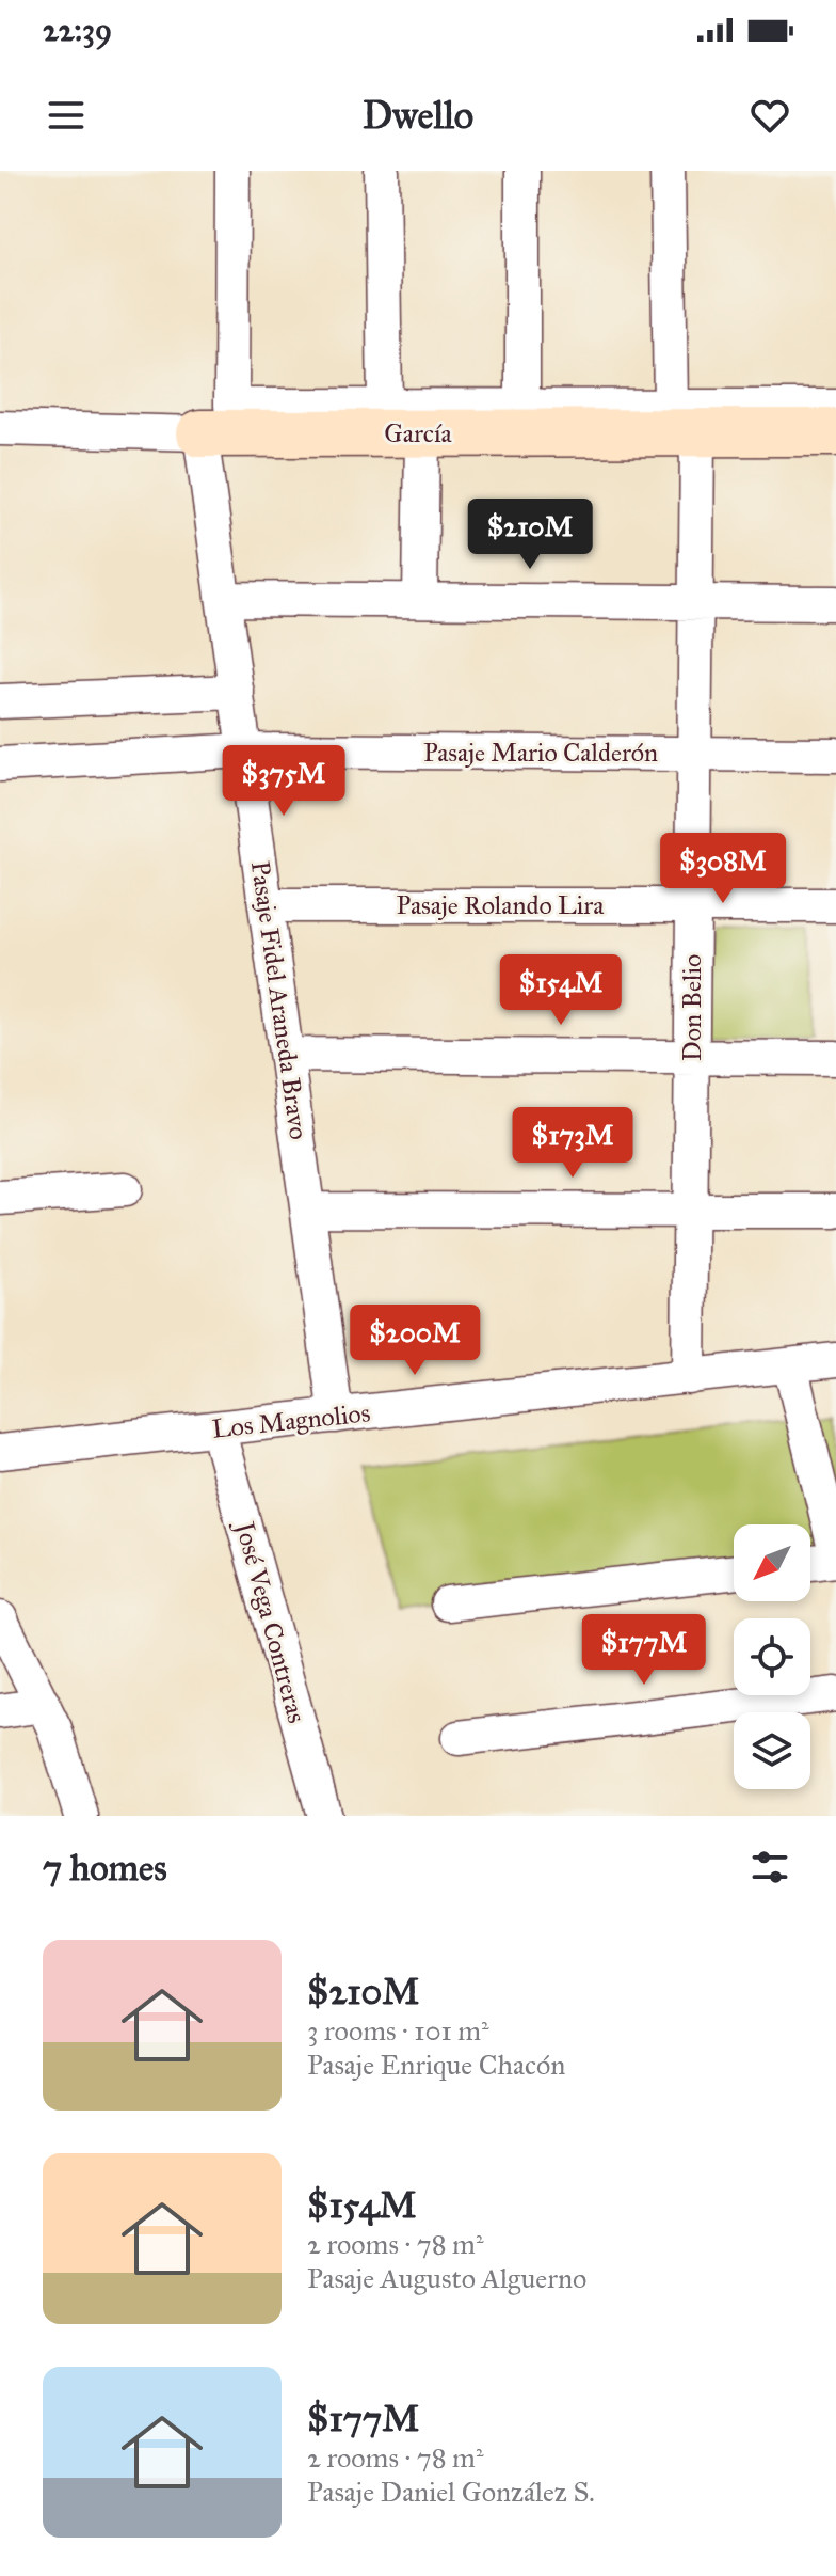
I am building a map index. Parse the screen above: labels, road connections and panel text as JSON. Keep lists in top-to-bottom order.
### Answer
{
  "streets": {
    "street": [
      "García",
      "Pasaje Mario Calderón",
      "Pasaje Rolando Lira",
      "Pasaje Fidel Araneda Bravo",
      "Don Belio",
      "Los Magnolios",
      "José Vega Contreras"
    ]
  },
  "crossings": [
    ["García", "Pasaje Fidel Araneda Bravo"],
    ["García", "Don Belio"],
    ["Pasaje Mario Calderón", "Pasaje Fidel Araneda Bravo"],
    ["Pasaje Mario Calderón", "Don Belio"],
    ["Pasaje Rolando Lira", "Pasaje Fidel Araneda Bravo"],
    ["Pasaje Rolando Lira", "Don Belio"],
    ["Pasaje Fidel Araneda Bravo", "Los Magnolios"],
    ["Don Belio", "Los Magnolios"],
    ["Los Magnolios", "José Vega Contreras"]
  ],
  "north": "bottom left",
  "page": {
    "status": "22:39",
    "header": "Dwello",
    "price": [
      "$210M",
      "$375M",
      "$308M",
      "$154M",
      "$173M",
      "$200M",
      "$177M"
    ],
    "heading": "7 homes",
    "list": [
      {
        "name": "$210M",
        "note": "3 rooms · 101 m² · Pasaje Enrique Chacón"
      },
      {
        "name": "$154M",
        "note": "2 rooms · 78 m² · Pasaje Augusto Alguerno"
      },
      {
        "name": "$177M",
        "note": "2 rooms · 78 m² · Pasaje Daniel González S."
      }
    ]
  }
}
